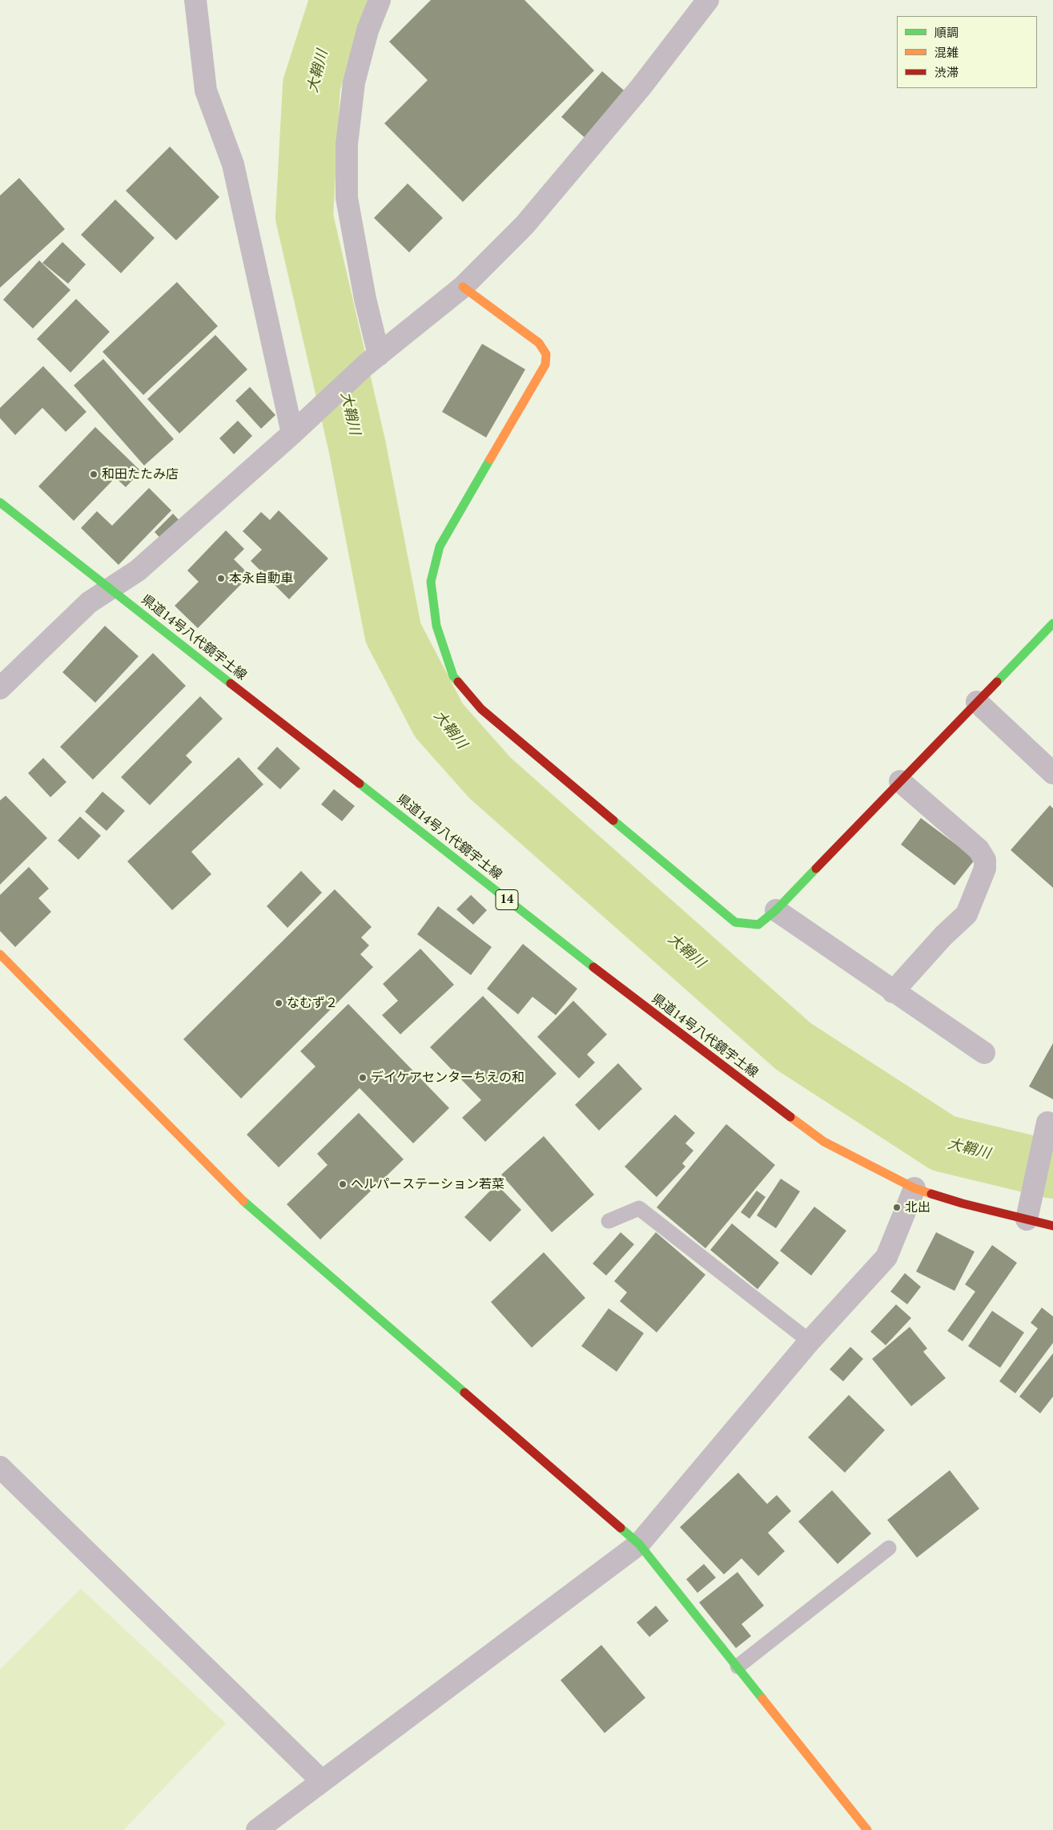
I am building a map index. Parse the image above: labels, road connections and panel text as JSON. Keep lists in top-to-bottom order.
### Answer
{
  "streets": {
    "street": ["県道14号八代鏡宇土線", "14"]
  },
  "water": ["大鞘川"],
  "places": [
    "和田たたみ店",
    "本永自動車",
    "なむず２",
    "デイケアセンターちえの和",
    "ヘルパーステーション若菜",
    "北出"
  ],
  "legend": ["順調", "混雑", "渋滞"]
}
